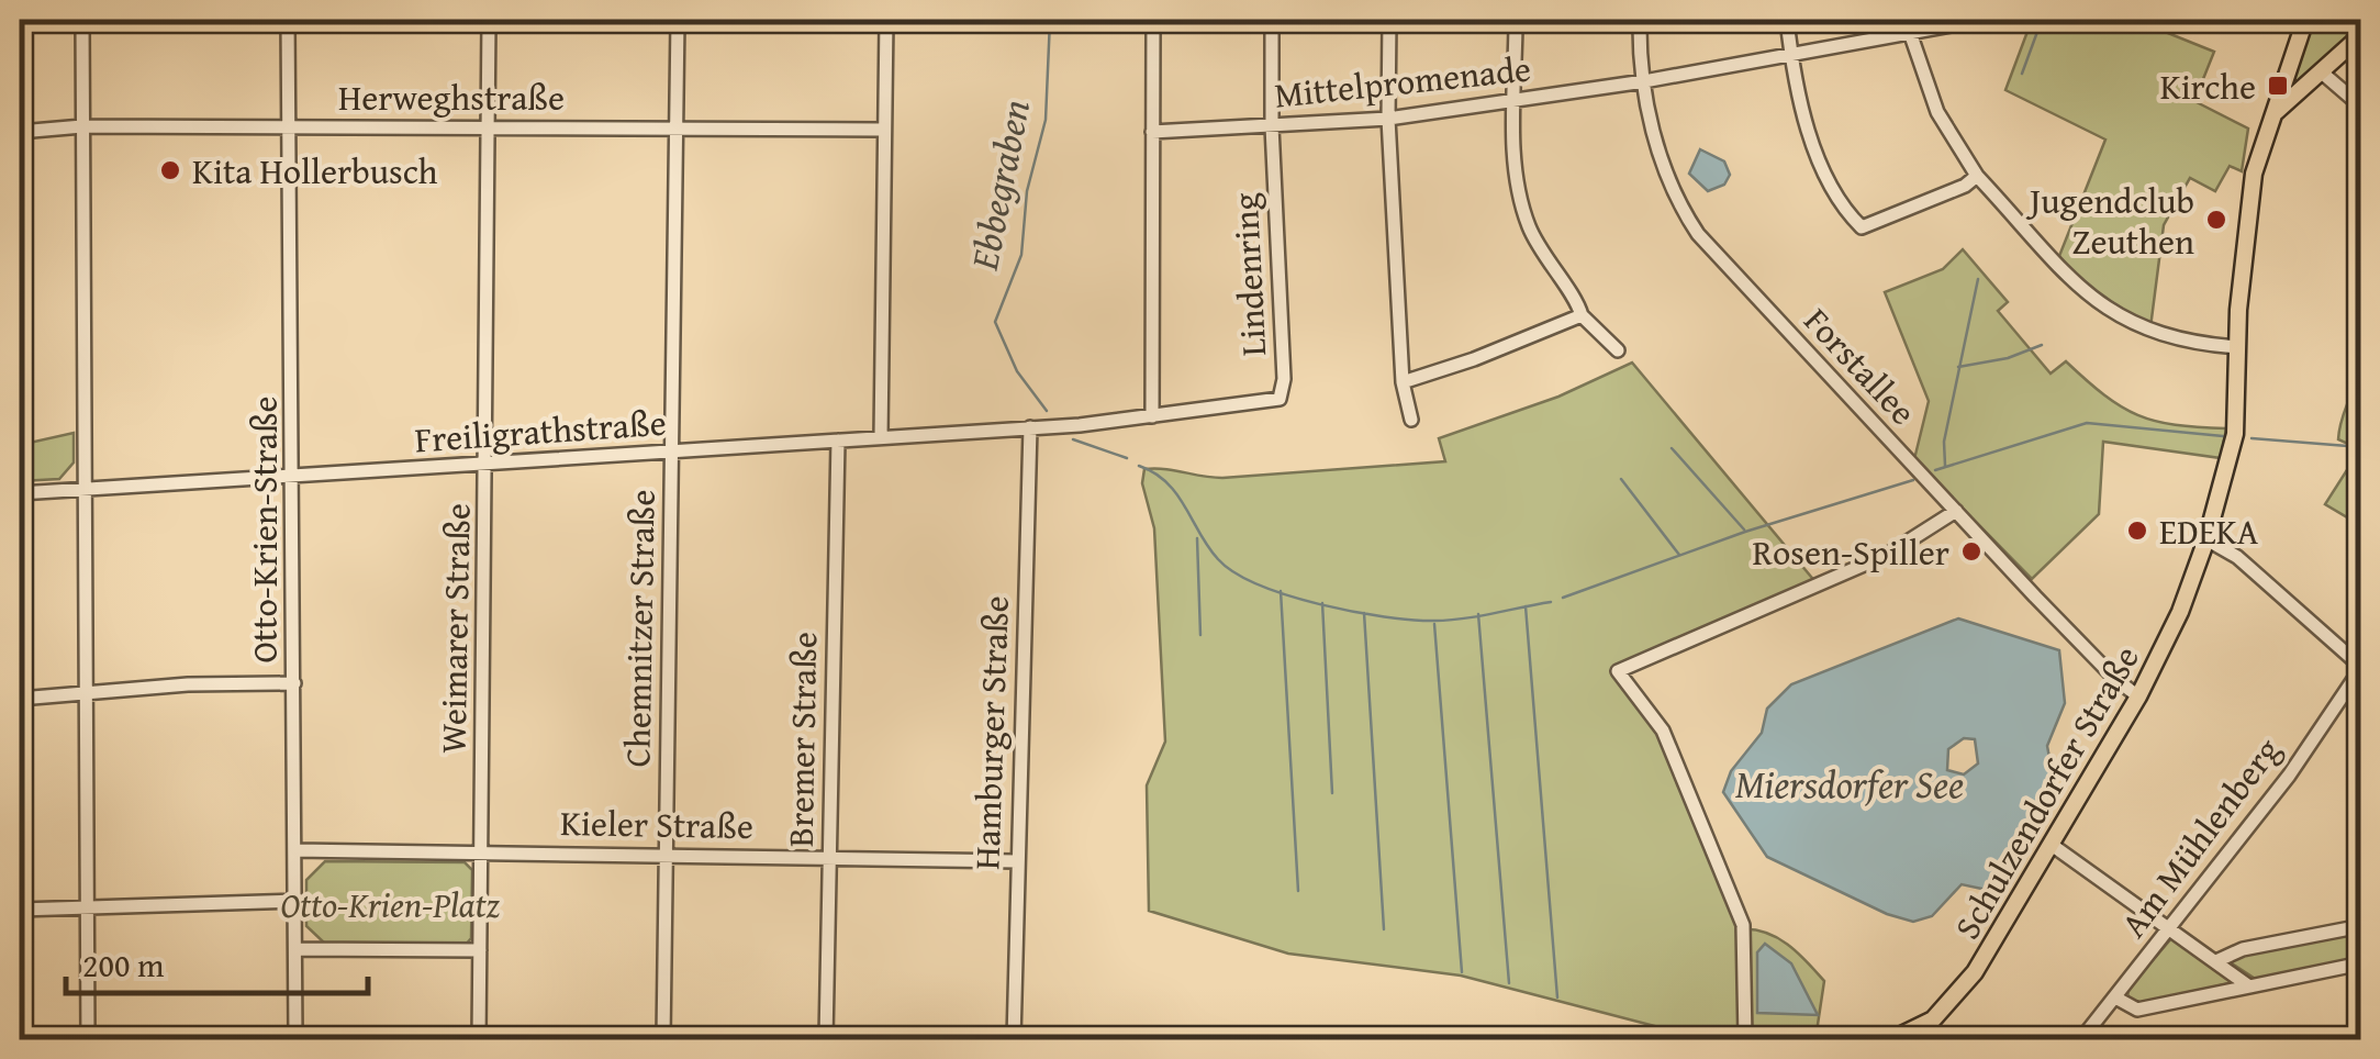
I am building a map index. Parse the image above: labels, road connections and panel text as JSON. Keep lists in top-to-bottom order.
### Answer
{
  "streets": {
    "main road": ["Schulzendorfer Straße"],
    "street": [
      "Mittelpromenade",
      "Herweghstraße",
      "Lindenring",
      "Forstallee",
      "Freiligrathstraße",
      "Otto-Krien-Straße",
      "Weimarer Straße",
      "Chemnitzer Straße",
      "Hamburger Straße",
      "Bremer Straße",
      "Kieler Straße",
      "Am Mühlenberg"
    ]
  },
  "crossings": [
    ["Mittelpromenade", "Lindenring"],
    ["Mittelpromenade", "Forstallee"],
    ["Herweghstraße", "Otto-Krien-Straße"],
    ["Herweghstraße", "Weimarer Straße"],
    ["Herweghstraße", "Chemnitzer Straße"],
    ["Lindenring", "Freiligrathstraße"],
    ["Forstallee", "Schulzendorfer Straße"],
    ["Freiligrathstraße", "Otto-Krien-Straße"],
    ["Freiligrathstraße", "Weimarer Straße"],
    ["Freiligrathstraße", "Chemnitzer Straße"],
    ["Freiligrathstraße", "Hamburger Straße"],
    ["Freiligrathstraße", "Bremer Straße"],
    ["Otto-Krien-Straße", "Kieler Straße"],
    ["Weimarer Straße", "Kieler Straße"],
    ["Chemnitzer Straße", "Kieler Straße"],
    ["Hamburger Straße", "Kieler Straße"],
    ["Bremer Straße", "Kieler Straße"]
  ],
  "water": ["Ebbegraben", "Miersdorfer See"],
  "parks": ["Otto-Krien-Platz"],
  "places": {
    "transit": ["Kirche"],
    "other": [
      "Kita Hollerbusch",
      "Jugendclub Zeuthen",
      "EDEKA",
      "Rosen-Spiller"
    ]
  },
  "scale_bar": "200 m"
}
